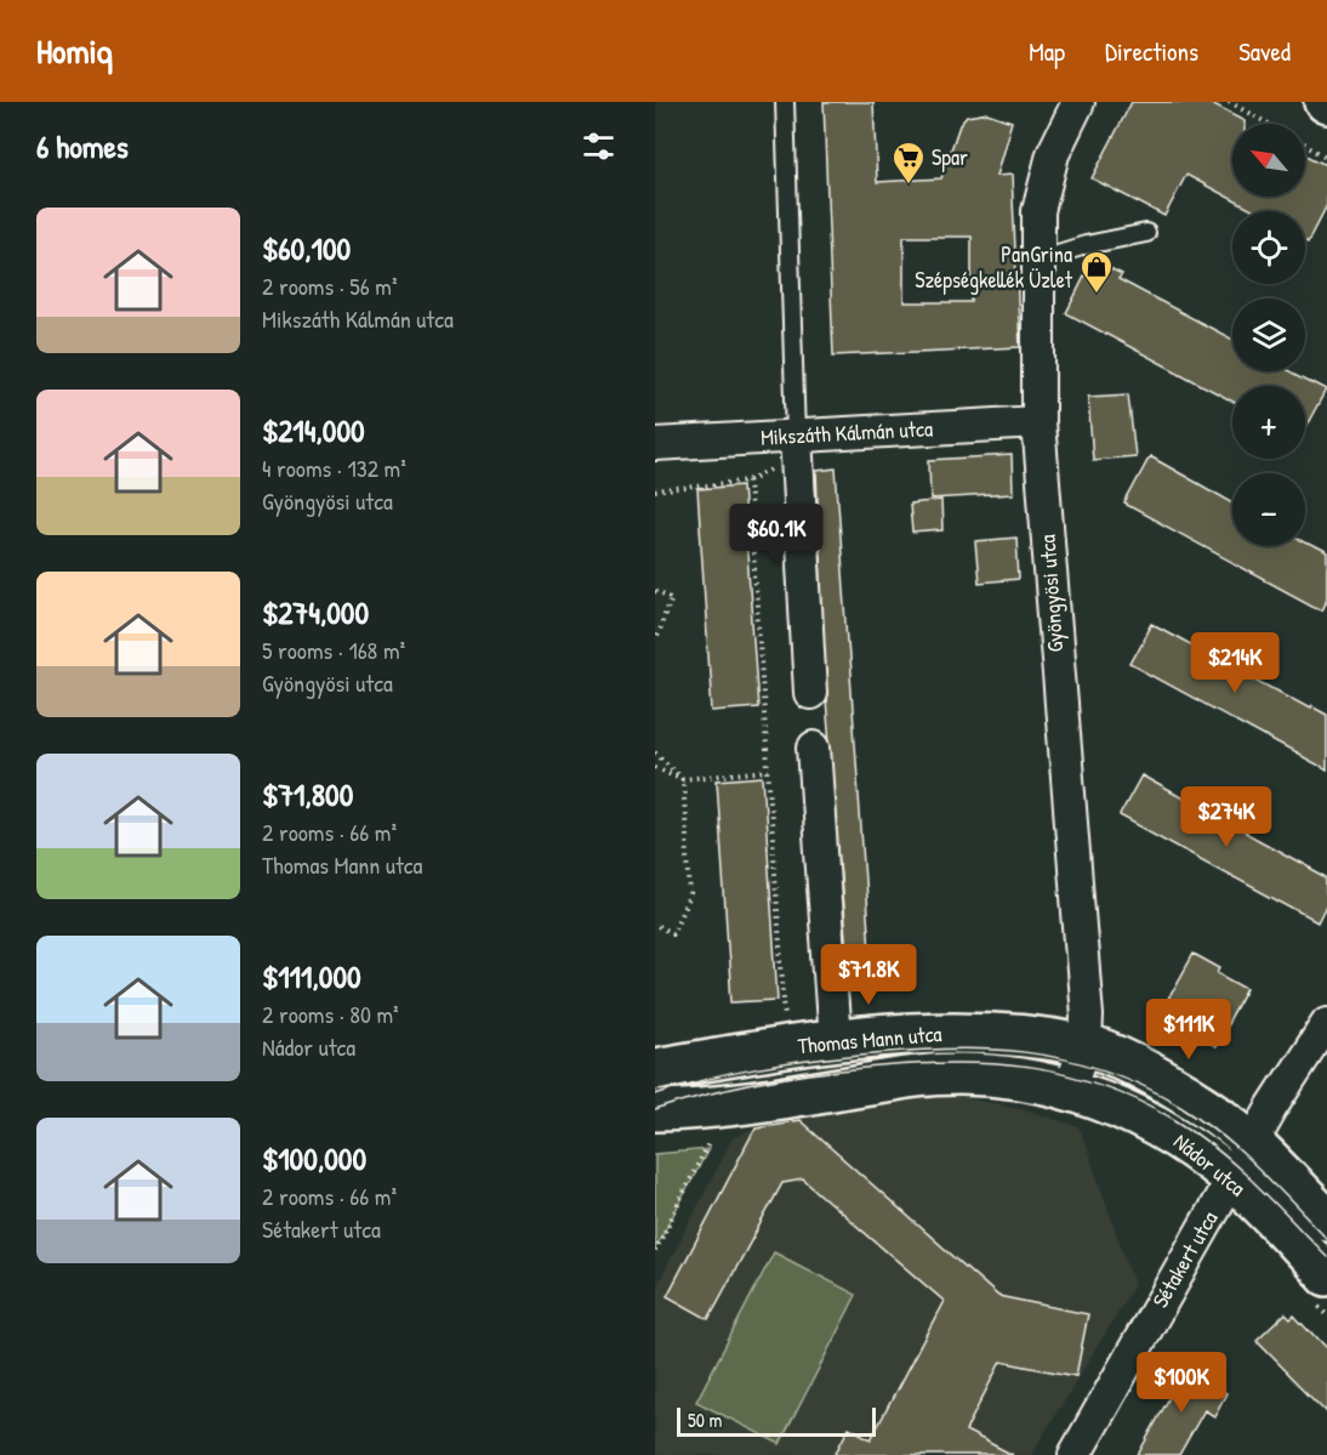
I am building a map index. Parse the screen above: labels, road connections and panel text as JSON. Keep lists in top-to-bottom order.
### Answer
{
  "streets": {
    "street": [
      "Mikszáth Kálmán utca",
      "Gyöngyösi utca",
      "Thomas Mann utca",
      "Nádor utca",
      "Sétakert utca"
    ]
  },
  "crossings": [
    ["Mikszáth Kálmán utca", "Gyöngyösi utca"],
    ["Gyöngyösi utca", "Thomas Mann utca"],
    ["Gyöngyösi utca", "Nádor utca"],
    ["Thomas Mann utca", "Nádor utca"],
    ["Nádor utca", "Sétakert utca"]
  ],
  "places": {
    "supermarket": ["Spar"],
    "shop": ["PanGrina Szépségkellék Üzlet"]
  },
  "scale_bar": "50 m",
  "north": "top left",
  "page": {
    "header": "Homiq",
    "nav": ["Map", "Directions", "Saved"],
    "heading": "6 homes",
    "map_buttons": ["+", "−"],
    "list": [
      {
        "name": "$60,100",
        "note": "2 rooms · 56 m² · Mikszáth Kálmán utca"
      },
      {
        "name": "$214,000",
        "note": "4 rooms · 132 m² · Gyöngyösi utca"
      },
      {
        "name": "$274,000",
        "note": "5 rooms · 168 m² · Gyöngyösi utca"
      },
      {
        "name": "$71,800",
        "note": "2 rooms · 66 m² · Thomas Mann utca"
      },
      {
        "name": "$111,000",
        "note": "2 rooms · 80 m² · Nádor utca"
      },
      {
        "name": "$100,000",
        "note": "2 rooms · 66 m² · Sétakert utca"
      }
    ],
    "price": [
      "$60.1K",
      "$214K",
      "$274K",
      "$71.8K",
      "$111K",
      "$100K"
    ],
    "scale": "50 m"
  }
}
